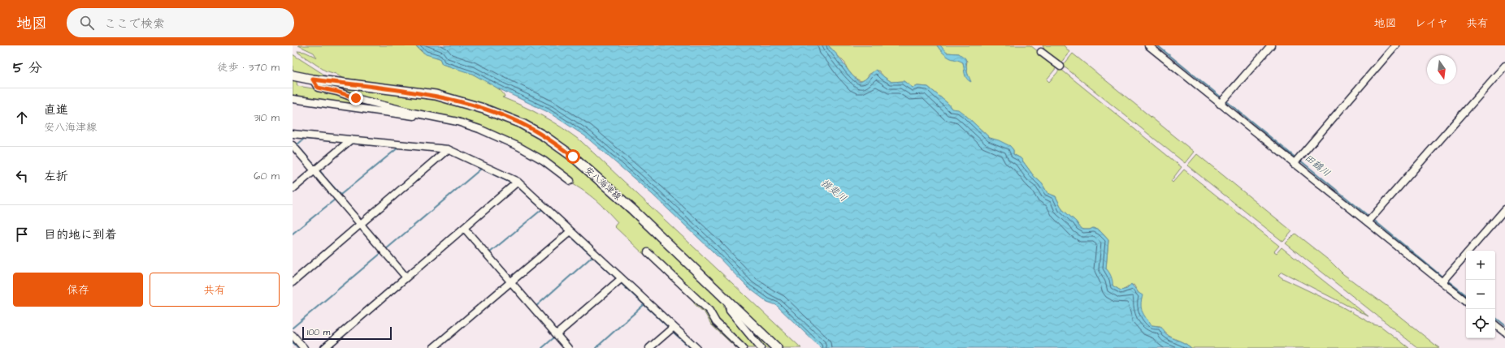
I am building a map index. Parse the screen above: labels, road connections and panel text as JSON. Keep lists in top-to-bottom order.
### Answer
{
  "streets": {
    "main road": ["安八海津線"]
  },
  "water": ["田鶴川", "揖斐川"],
  "scale_bar": "100 m",
  "north": "bottom",
  "page": {
    "header": "地図",
    "search": "ここで検索",
    "nav": ["地図", "レイヤ", "共有"],
    "heading": ["5 分", "徒歩 · 370 m"],
    "list": [
      ["直進", "安八海津線", "310 m"],
      ["左折", "60 m"],
      "目的地に到着"
    ],
    "map_buttons": ["+", "−"],
    "buttons": ["保存", "共有"],
    "scale": "100 m"
  }
}
